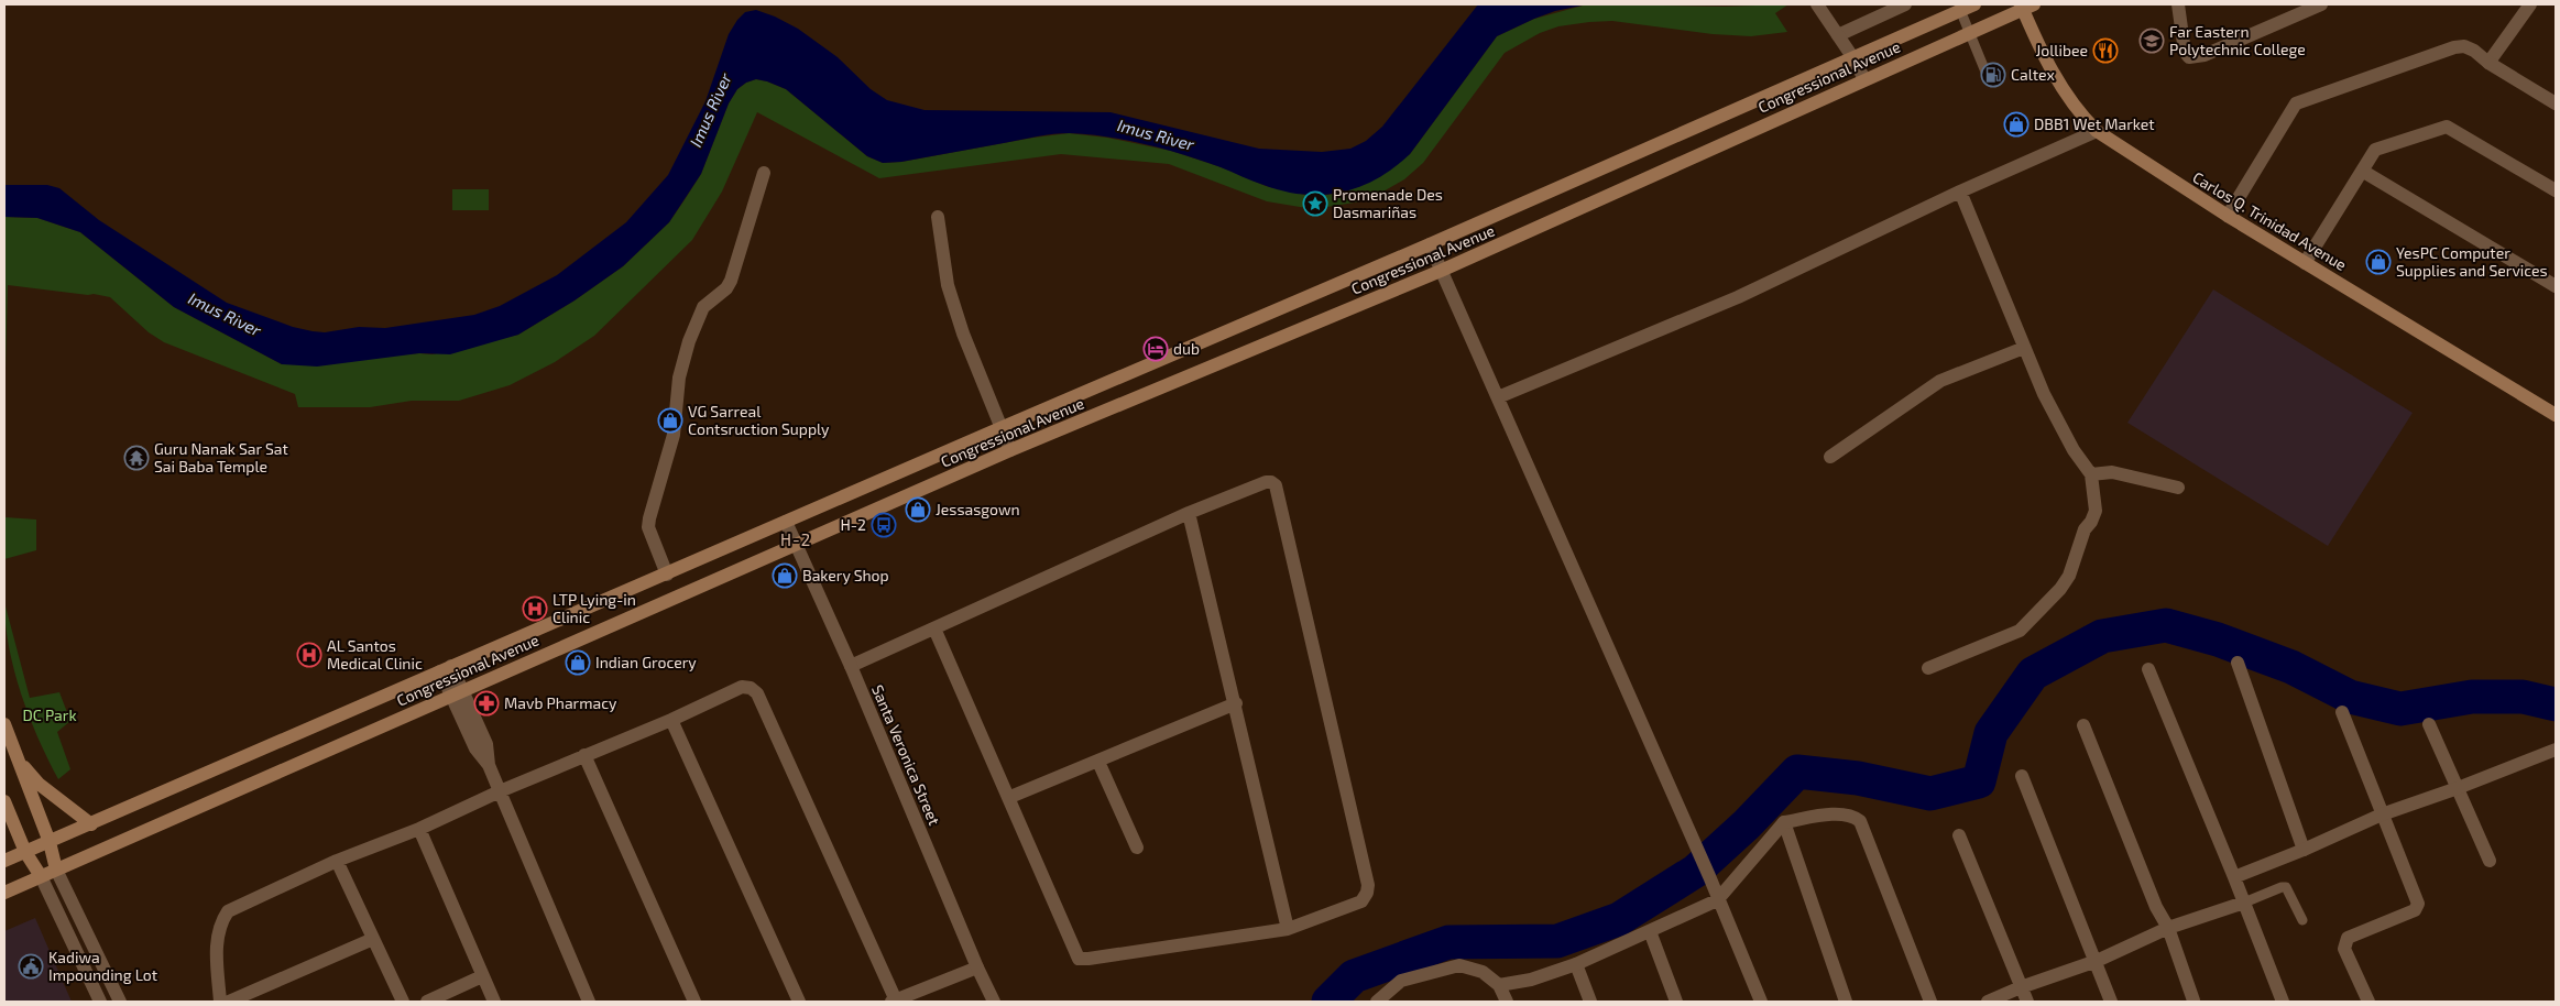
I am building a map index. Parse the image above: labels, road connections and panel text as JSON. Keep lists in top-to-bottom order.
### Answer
{
  "streets": {
    "main road": ["Congressional Avenue", "Carlos Q. Trinidad Avenue"],
    "street": ["Santa Veronica Street"]
  },
  "crossings": [
    ["Congressional Avenue", "Carlos Q. Trinidad Avenue"],
    ["Congressional Avenue", "Santa Veronica Street"]
  ],
  "districts": ["H-2"],
  "water": ["Imus River"],
  "parks": ["DC Park"],
  "places": {
    "school or university": ["Far Eastern Polytechnic College"],
    "restaurant": ["Jollibee"],
    "fuel station": ["Caltex"],
    "shop": [
      "DBB1 Wet Market",
      "YesPC Computer Supplies and Services",
      "VG Sarreal Contsruction Supply",
      "Jessasgown",
      "Bakery Shop",
      "Indian Grocery"
    ],
    "place": ["Promenade Des Dasmariñas"],
    "hotel": ["dub"],
    "temple": ["Guru Nanak Sar Sat Sai Baba Temple"],
    "bus stop": ["H-2"],
    "hospital": ["LTP Lying-in Clinic", "AL Santos Medical Clinic"],
    "pharmacy": ["Mavb Pharmacy"],
    "public building": ["Kadiwa Impounding Lot"]
  }
}
